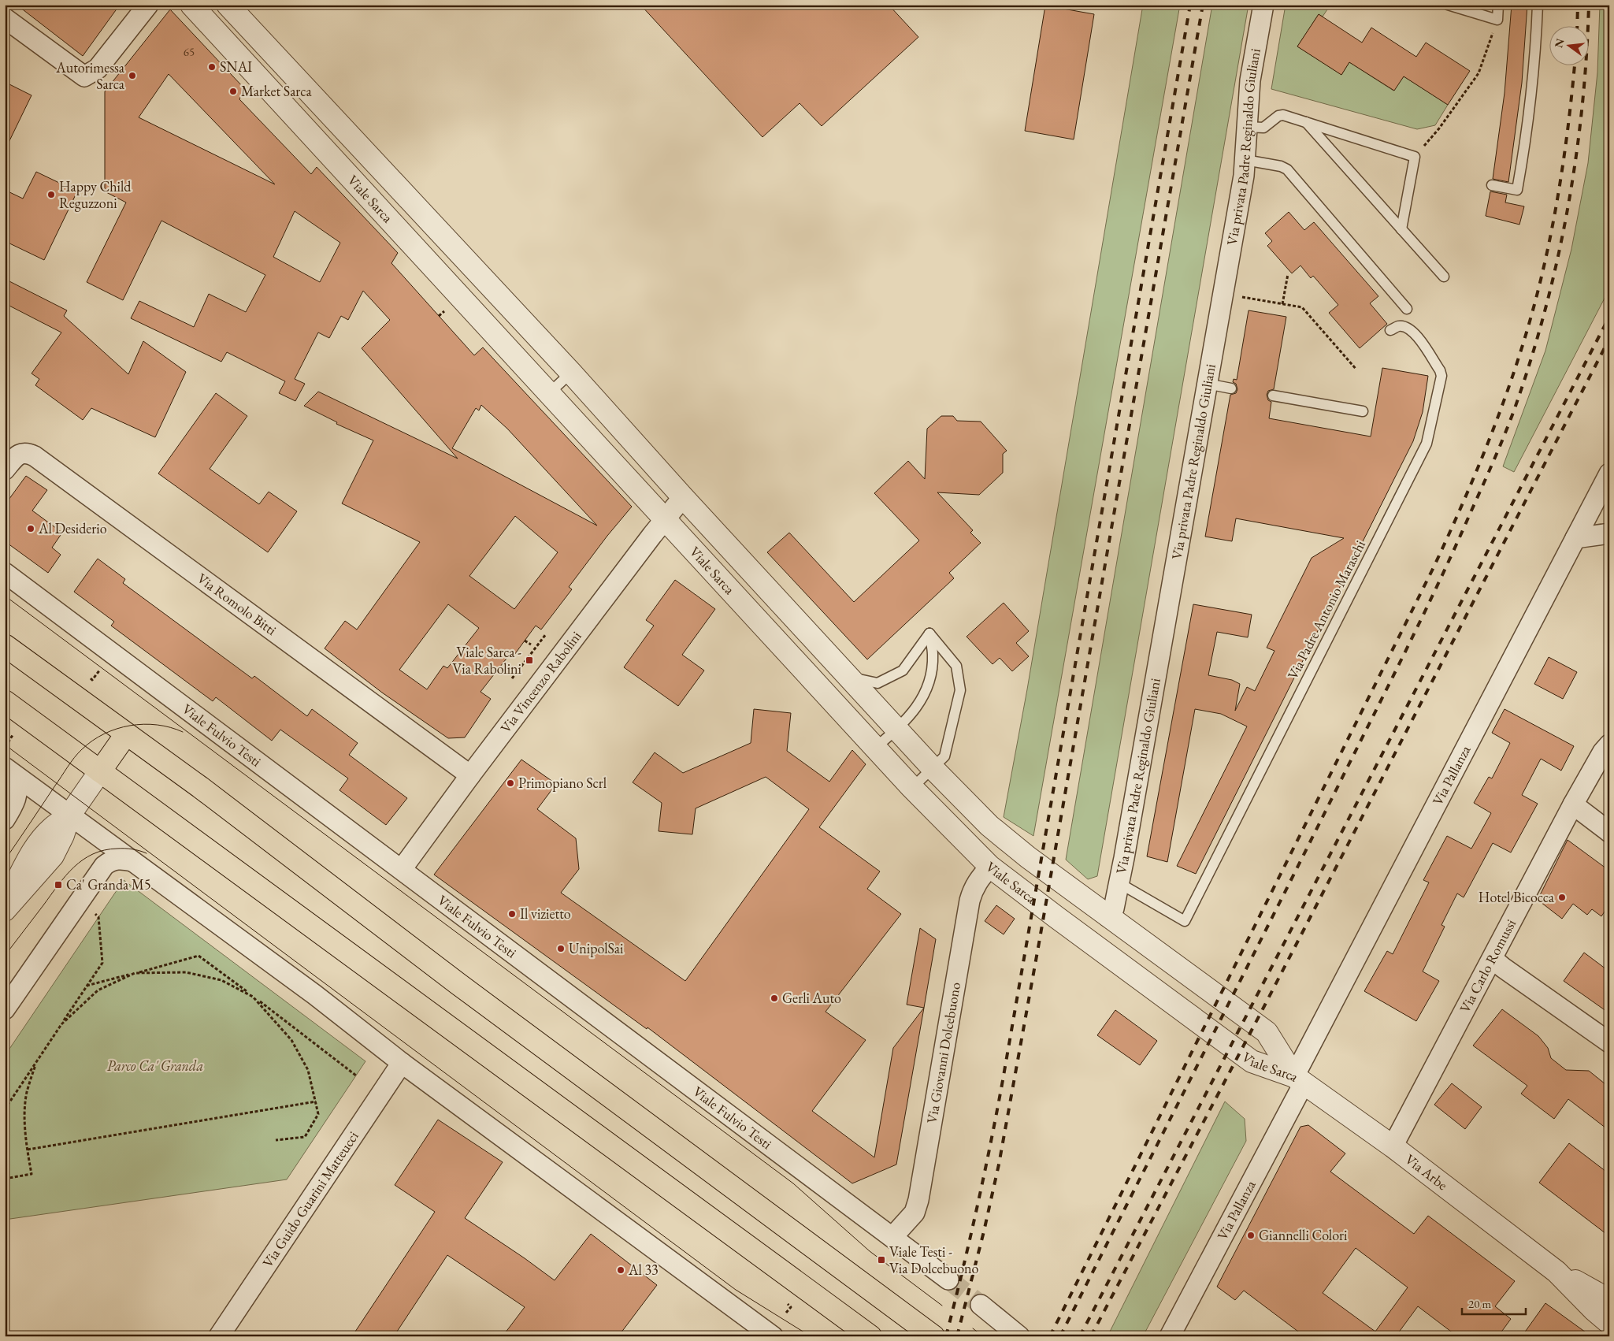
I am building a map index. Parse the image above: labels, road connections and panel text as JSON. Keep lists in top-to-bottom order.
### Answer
{
  "streets": {
    "street": [
      "Via privata Padre Reginaldo Giuliani",
      "Viale Sarca",
      "Via Romolo Bitti",
      "Via Vincenzo Rabolini",
      "Viale Fulvio Testi",
      "Via Pallanza",
      "Via Carlo Romussi",
      "Via Giovanni Dolcebuono",
      "Via Arbe",
      "Via Guido Guarini Matteucci"
    ],
    "lane": ["Via Padre Antonio Maraschi"]
  },
  "crossings": [
    ["Via privata Padre Reginaldo Giuliani", "Viale Sarca"],
    ["Via privata Padre Reginaldo Giuliani", "Via Padre Antonio Maraschi"],
    ["Viale Sarca", "Via Vincenzo Rabolini"],
    ["Viale Sarca", "Via Pallanza"],
    ["Viale Sarca", "Via Giovanni Dolcebuono"],
    ["Viale Sarca", "Via Arbe"],
    ["Via Romolo Bitti", "Via Vincenzo Rabolini"],
    ["Via Vincenzo Rabolini", "Viale Fulvio Testi"],
    ["Viale Fulvio Testi", "Via Giovanni Dolcebuono"],
    ["Via Pallanza", "Via Arbe"],
    ["Via Carlo Romussi", "Via Arbe"]
  ],
  "parks": ["Parco Ca' Granda"],
  "places": {
    "other": [
      "SNAI",
      "Autorimessa Sarca",
      "Market Sarca",
      "Happy Child Reguzzoni",
      "Al Desiderio",
      "Primopiano Scrl",
      "Hotel Bicocca",
      "Il vizietto",
      "UnipolSai",
      "Gerli Auto",
      "Giannelli Colori",
      "Al 33"
    ],
    "transit": ["Viale Sarca - Via Rabolini", "Ca' Granda M5", "Viale Testi - Via Dolcebuono"]
  },
  "house_numbers": ["65"],
  "scale_bar": "20 m",
  "north": "left"
}
